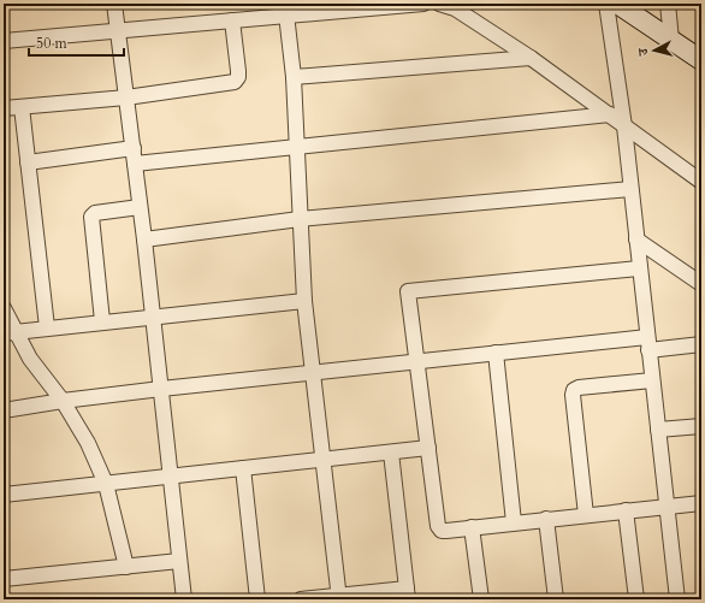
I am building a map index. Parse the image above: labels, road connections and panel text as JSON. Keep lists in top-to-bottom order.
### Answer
{
  "scale_bar": "50 m",
  "north": "left"
}
